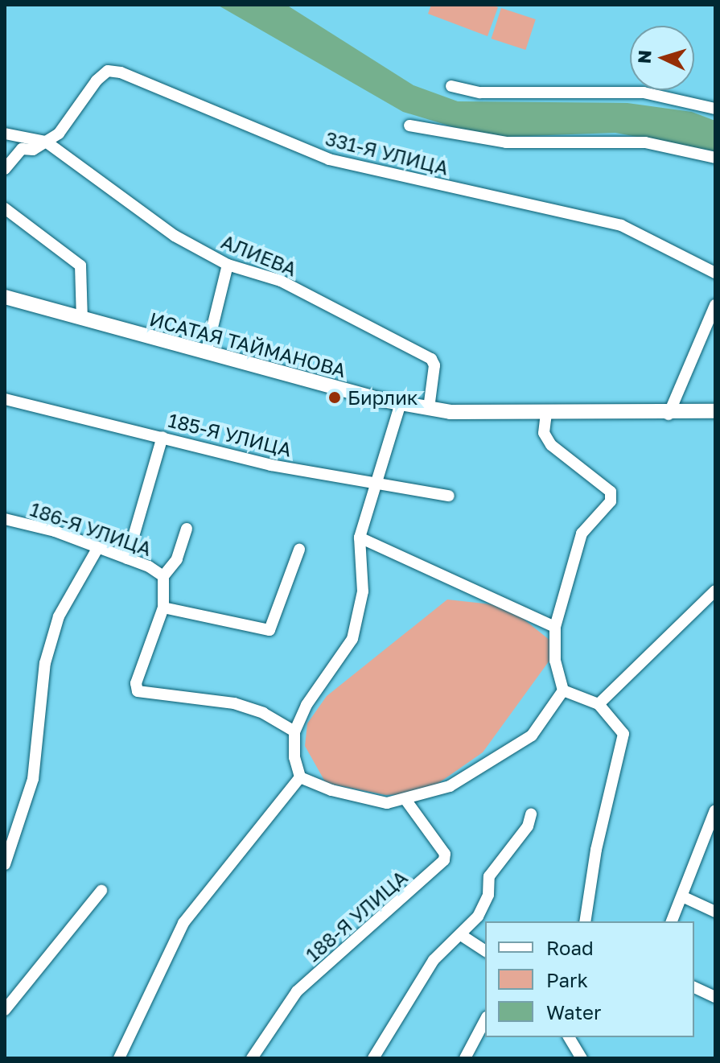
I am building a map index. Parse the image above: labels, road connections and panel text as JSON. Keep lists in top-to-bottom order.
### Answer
{
  "streets": {
    "street": [
      "331-Я УЛИЦА",
      "АЛИЕВА",
      "ИСАТАЯ ТАЙМАНОВА",
      "185-Я УЛИЦА",
      "186-Я УЛИЦА",
      "188-Я УЛИЦА"
    ]
  },
  "crossings": [
    ["331-Я УЛИЦА", "АЛИЕВА"],
    ["АЛИЕВА", "ИСАТАЯ ТАЙМАНОВА"]
  ],
  "places": ["Бирлик"],
  "legend": ["Road", "Park", "Water"],
  "north": "left"
}
